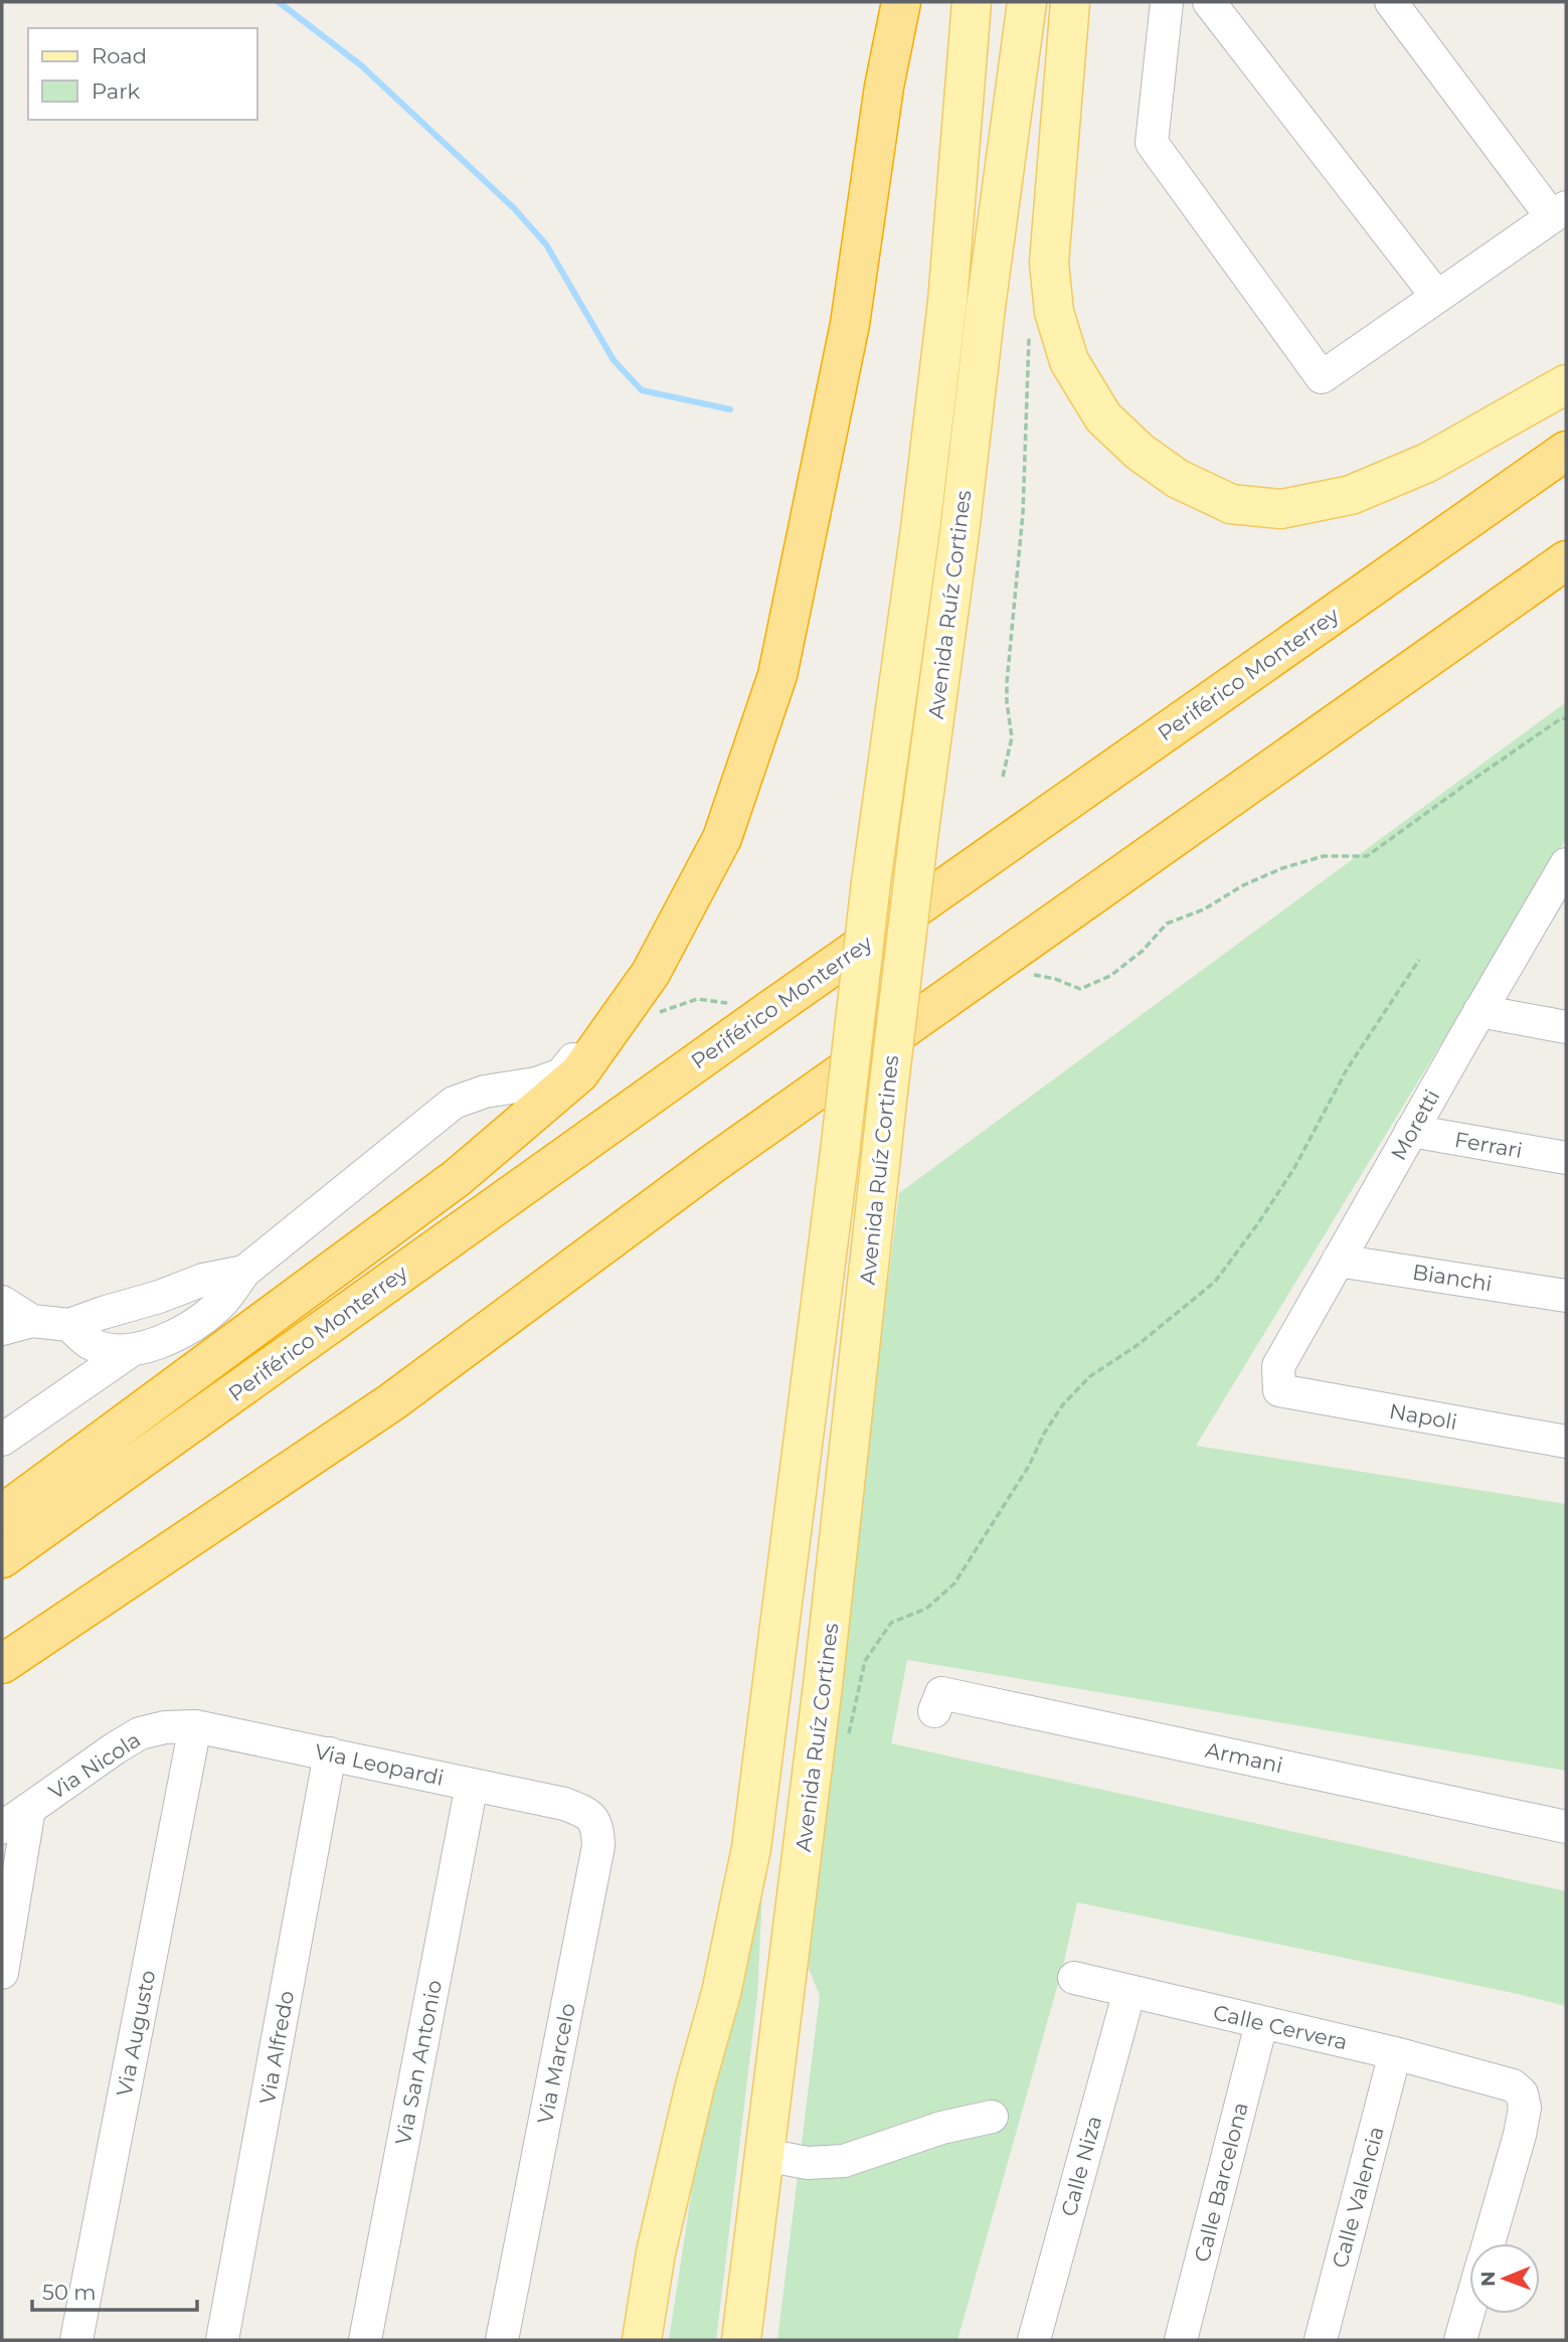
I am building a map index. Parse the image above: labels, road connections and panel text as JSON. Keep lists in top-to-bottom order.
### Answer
{
  "streets": {
    "highway": ["Periférico Monterrey"],
    "main road": ["Avenida Ruíz Cortines"],
    "street": [
      "Moretti",
      "Ferrari",
      "Bianchi",
      "Napoli",
      "Armani",
      "Via Leopardi",
      "Via Nicola",
      "Calle Cervera",
      "Via Augusto",
      "Via Alfredo",
      "Via San Antonio",
      "Via Marcelo",
      "Calle Niza",
      "Calle Barcelona",
      "Calle Valencia"
    ]
  },
  "crossings": [
    ["Moretti", "Ferrari"],
    ["Moretti", "Bianchi"],
    ["Moretti", "Napoli"],
    ["Via Leopardi", "Via Nicola"],
    ["Via Leopardi", "Via Augusto"],
    ["Via Leopardi", "Via Alfredo"],
    ["Via Leopardi", "Via San Antonio"],
    ["Via Leopardi", "Via Marcelo"],
    ["Via Nicola", "Via Augusto"],
    ["Calle Cervera", "Calle Niza"],
    ["Calle Cervera", "Calle Barcelona"],
    ["Calle Cervera", "Calle Valencia"]
  ],
  "legend": ["Road", "Park"],
  "scale_bar": "50 m",
  "north": "left"
}
